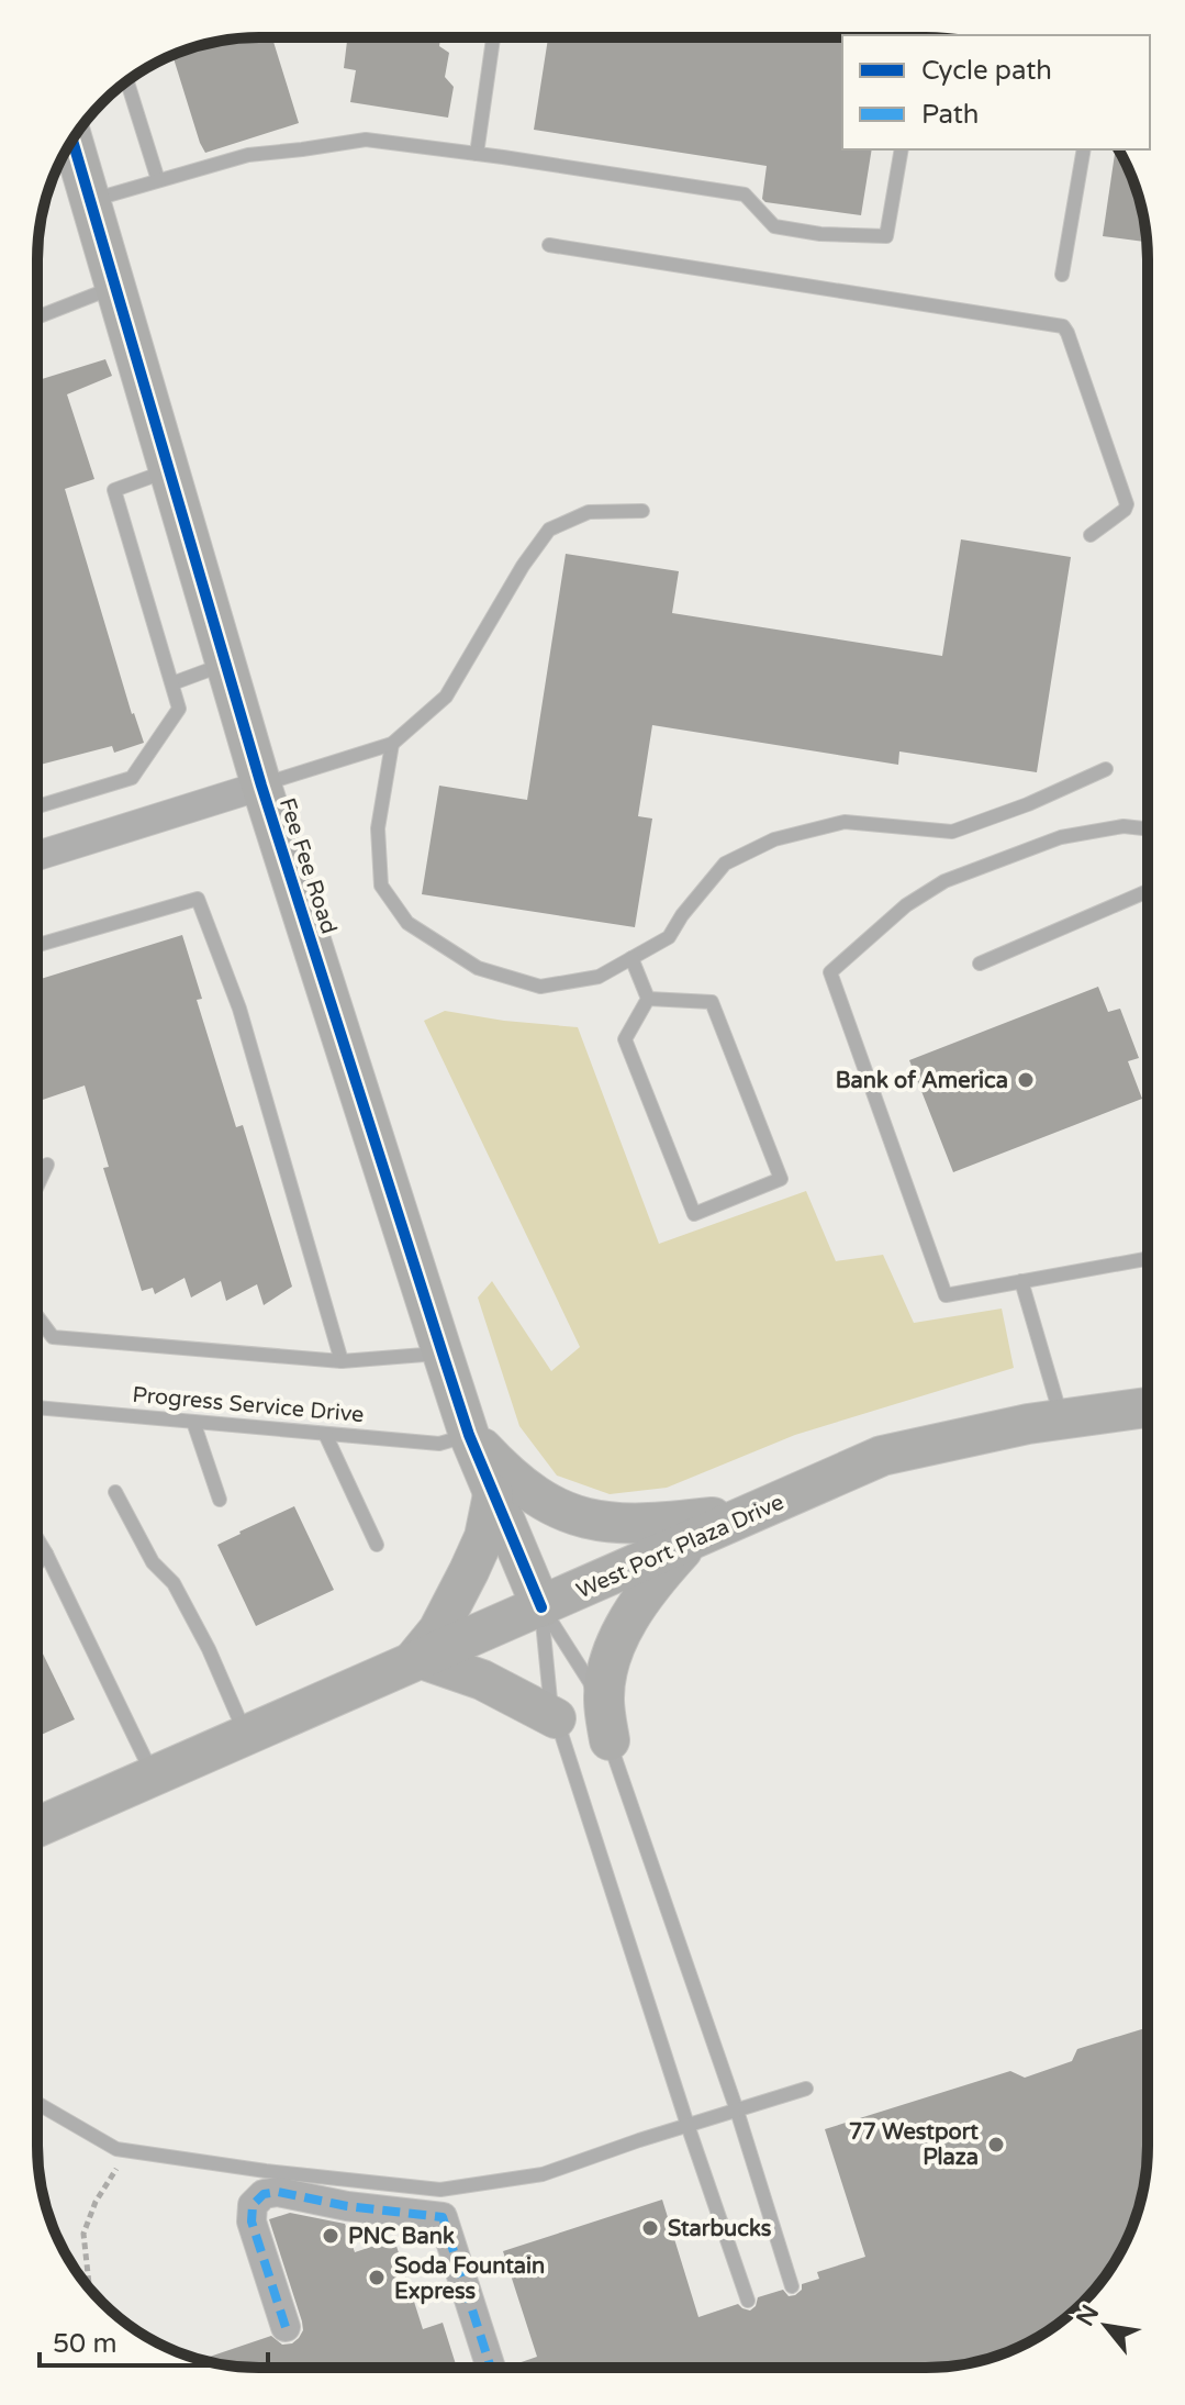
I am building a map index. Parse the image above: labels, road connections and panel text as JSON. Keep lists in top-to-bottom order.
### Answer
{
  "streets": {
    "main road": ["Fee Fee Road", "West Port Plaza Drive"],
    "lane": ["Progress Service Drive"]
  },
  "crossings": [
    ["Fee Fee Road", "Progress Service Drive"],
    ["Fee Fee Road", "West Port Plaza Drive"]
  ],
  "places": [
    "Bank of America",
    "77 Westport Plaza",
    "Starbucks",
    "PNC Bank",
    "Soda Fountain Express"
  ],
  "legend": ["Cycle path", "Path"],
  "scale_bar": "50 m",
  "north": "top left"
}
